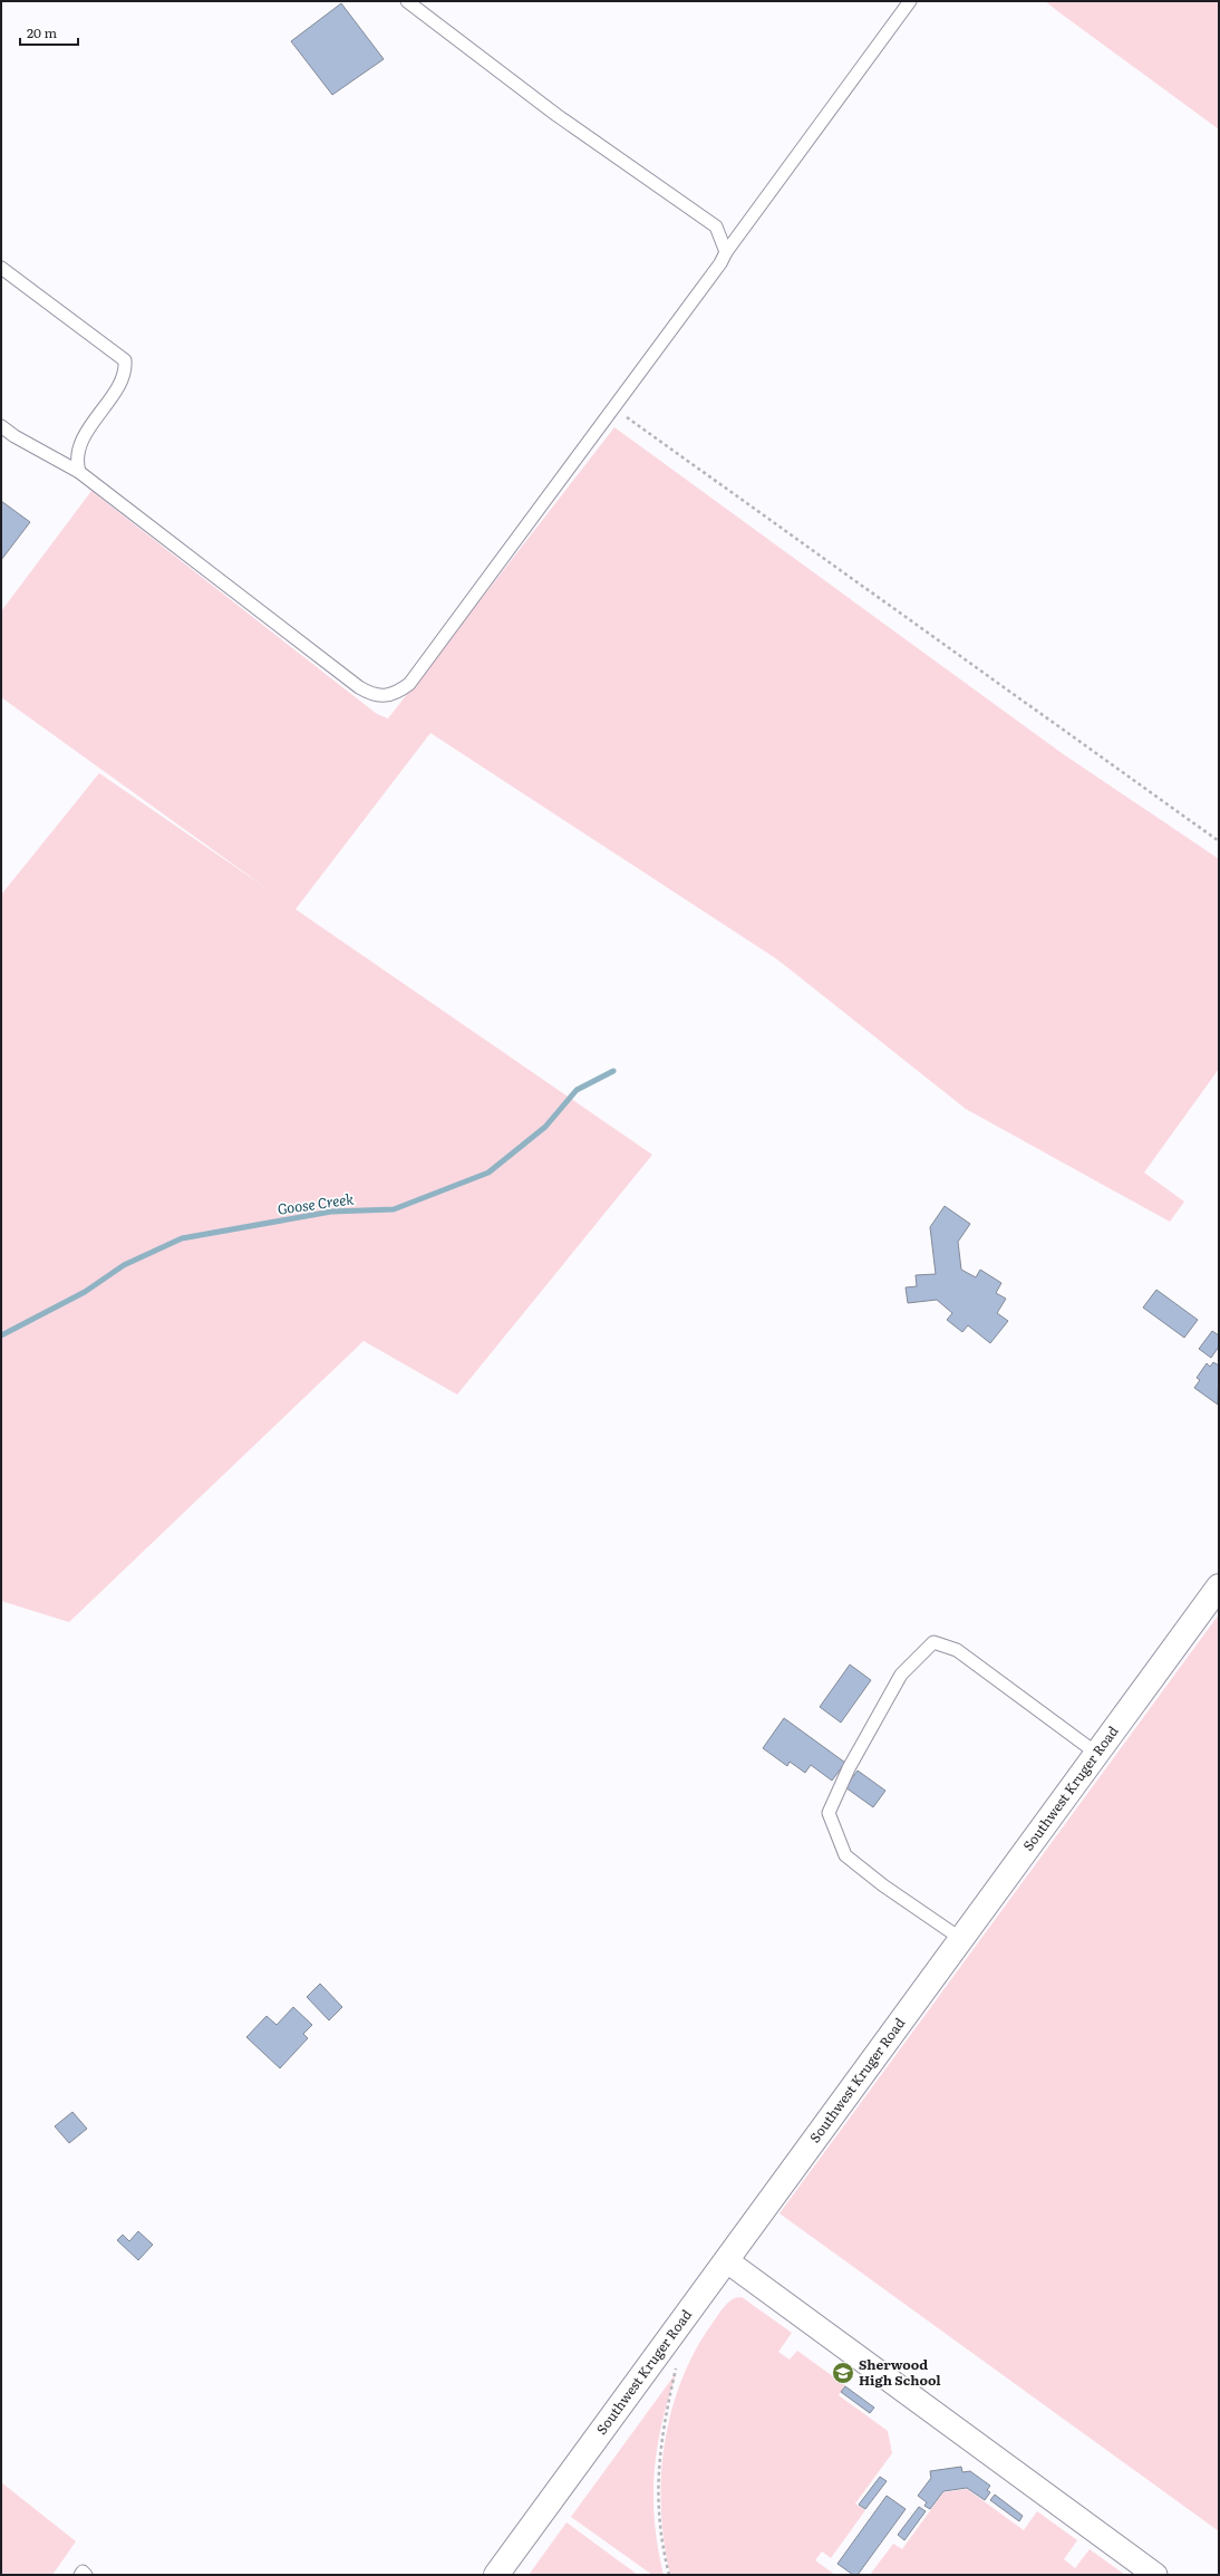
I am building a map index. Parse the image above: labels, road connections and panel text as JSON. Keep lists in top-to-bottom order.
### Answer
{
  "streets": {
    "street": ["Southwest Kruger Road"]
  },
  "water": ["Goose Creek"],
  "places": {
    "school or university": ["Sherwood High School"]
  },
  "scale_bar": "20 m"
}
